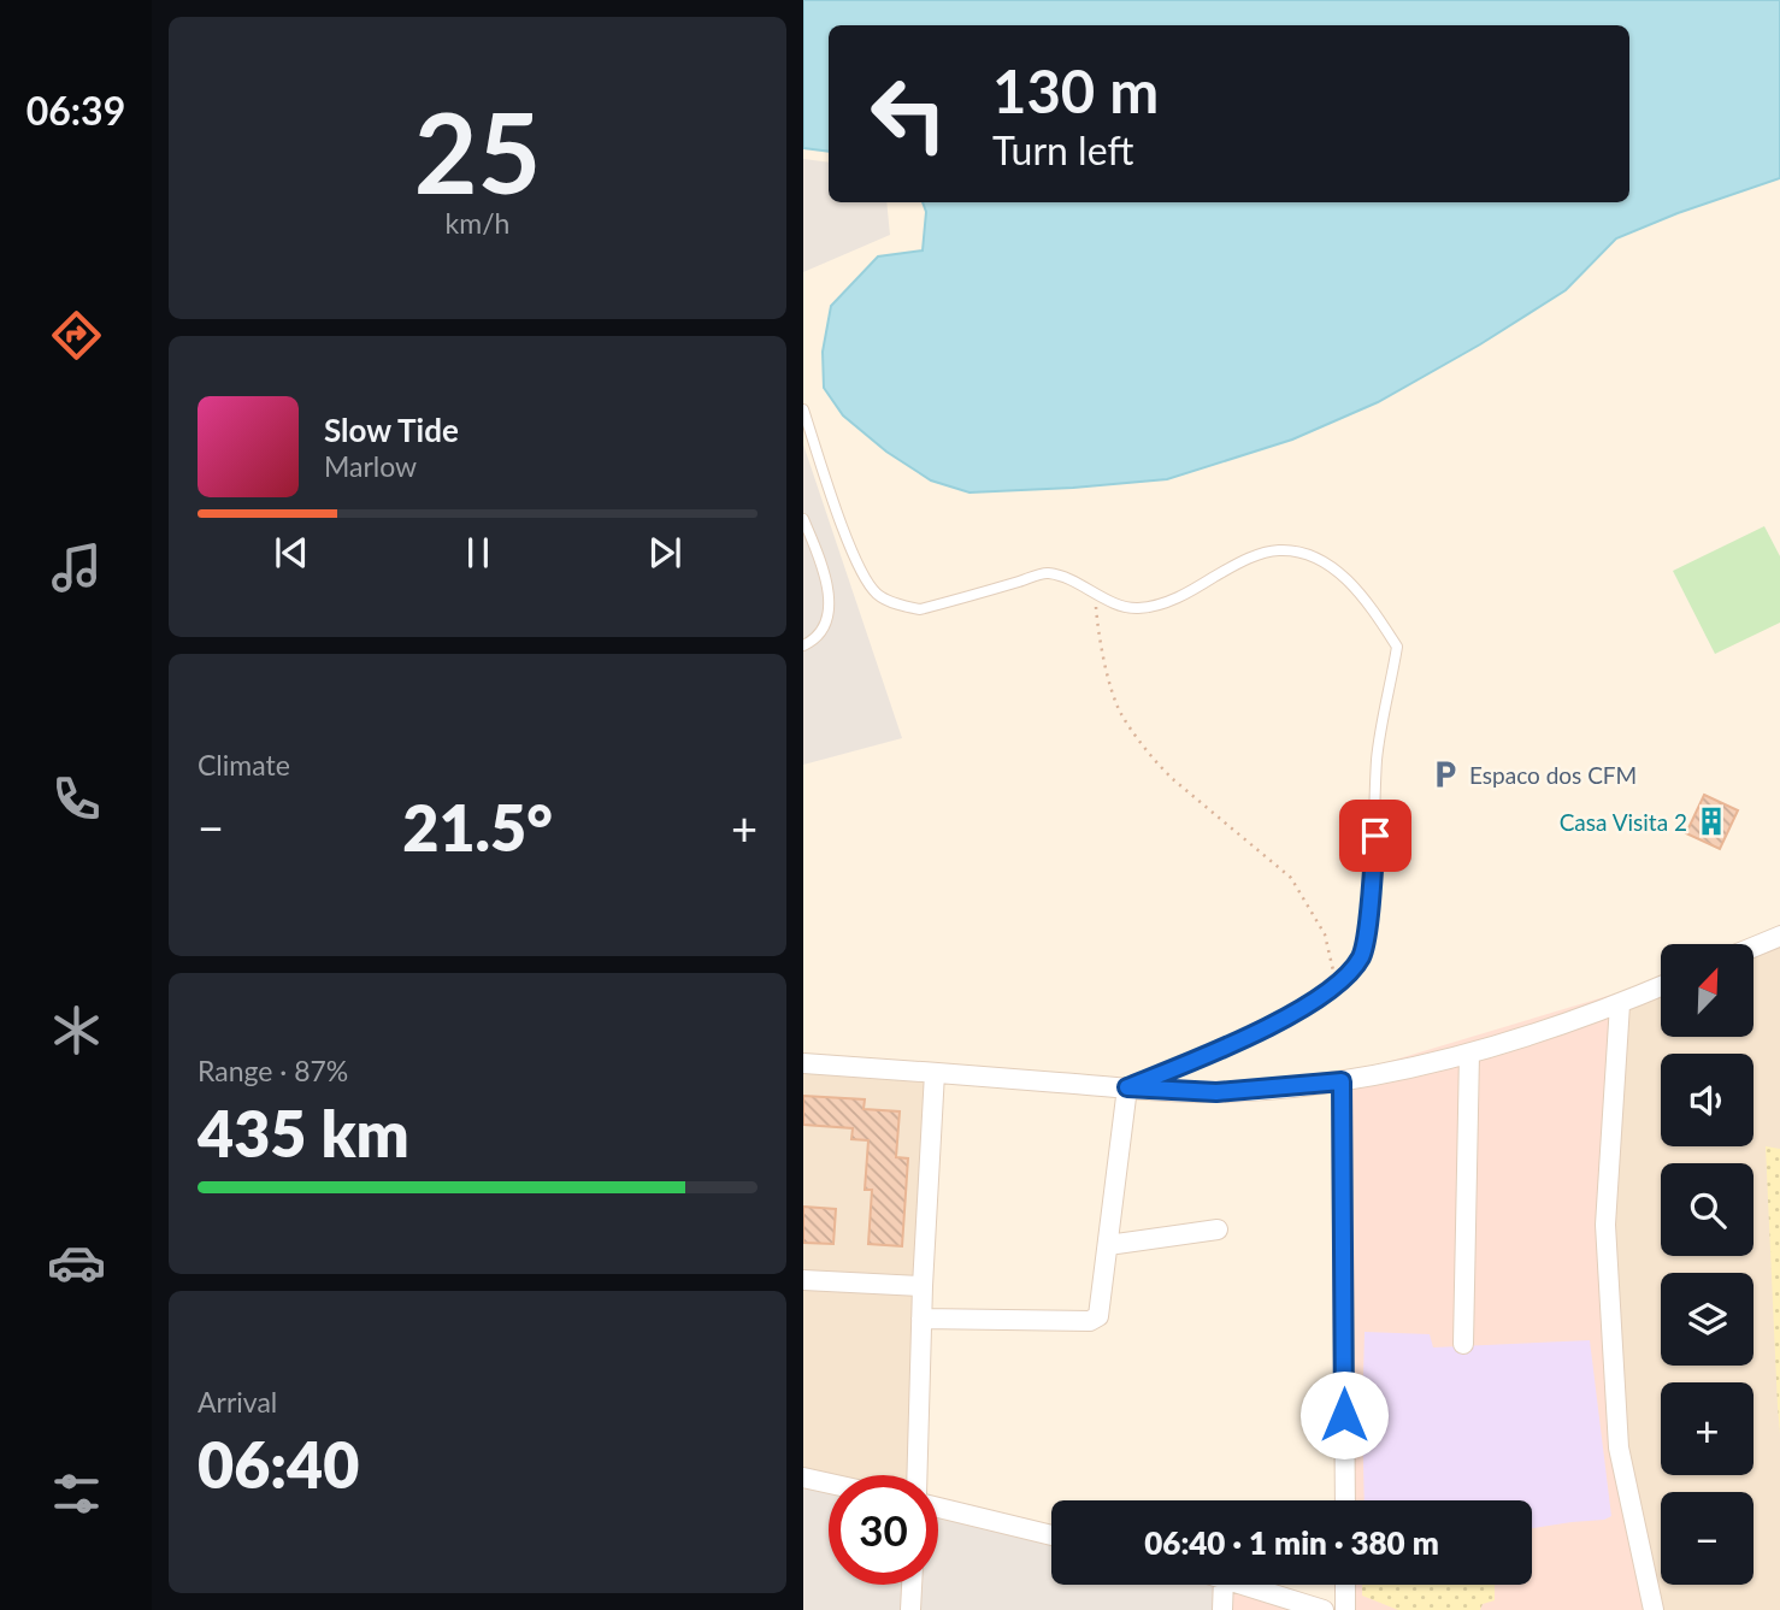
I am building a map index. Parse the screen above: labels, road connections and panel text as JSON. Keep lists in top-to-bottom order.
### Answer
{
  "places": {
    "parking": ["Espaco dos CFM"],
    "building": ["Casa Visita 2"]
  },
  "north": "top right",
  "page": {
    "tabs": "06:39",
    "tile": [
      ["25", "km/h"],
      "Climate",
      ["Range · 87%", "435 km"],
      ["Arrival", "06:40"]
    ],
    "turn": ["130 m", "Turn left"],
    "song": ["Slow Tide", "Marlow"],
    "heat": ["−", "21.5°", "+"],
    "map_buttons": ["+", "−"],
    "limit": "30",
    "trip": "06:40 · 1 min · 380 m"
  }
}
